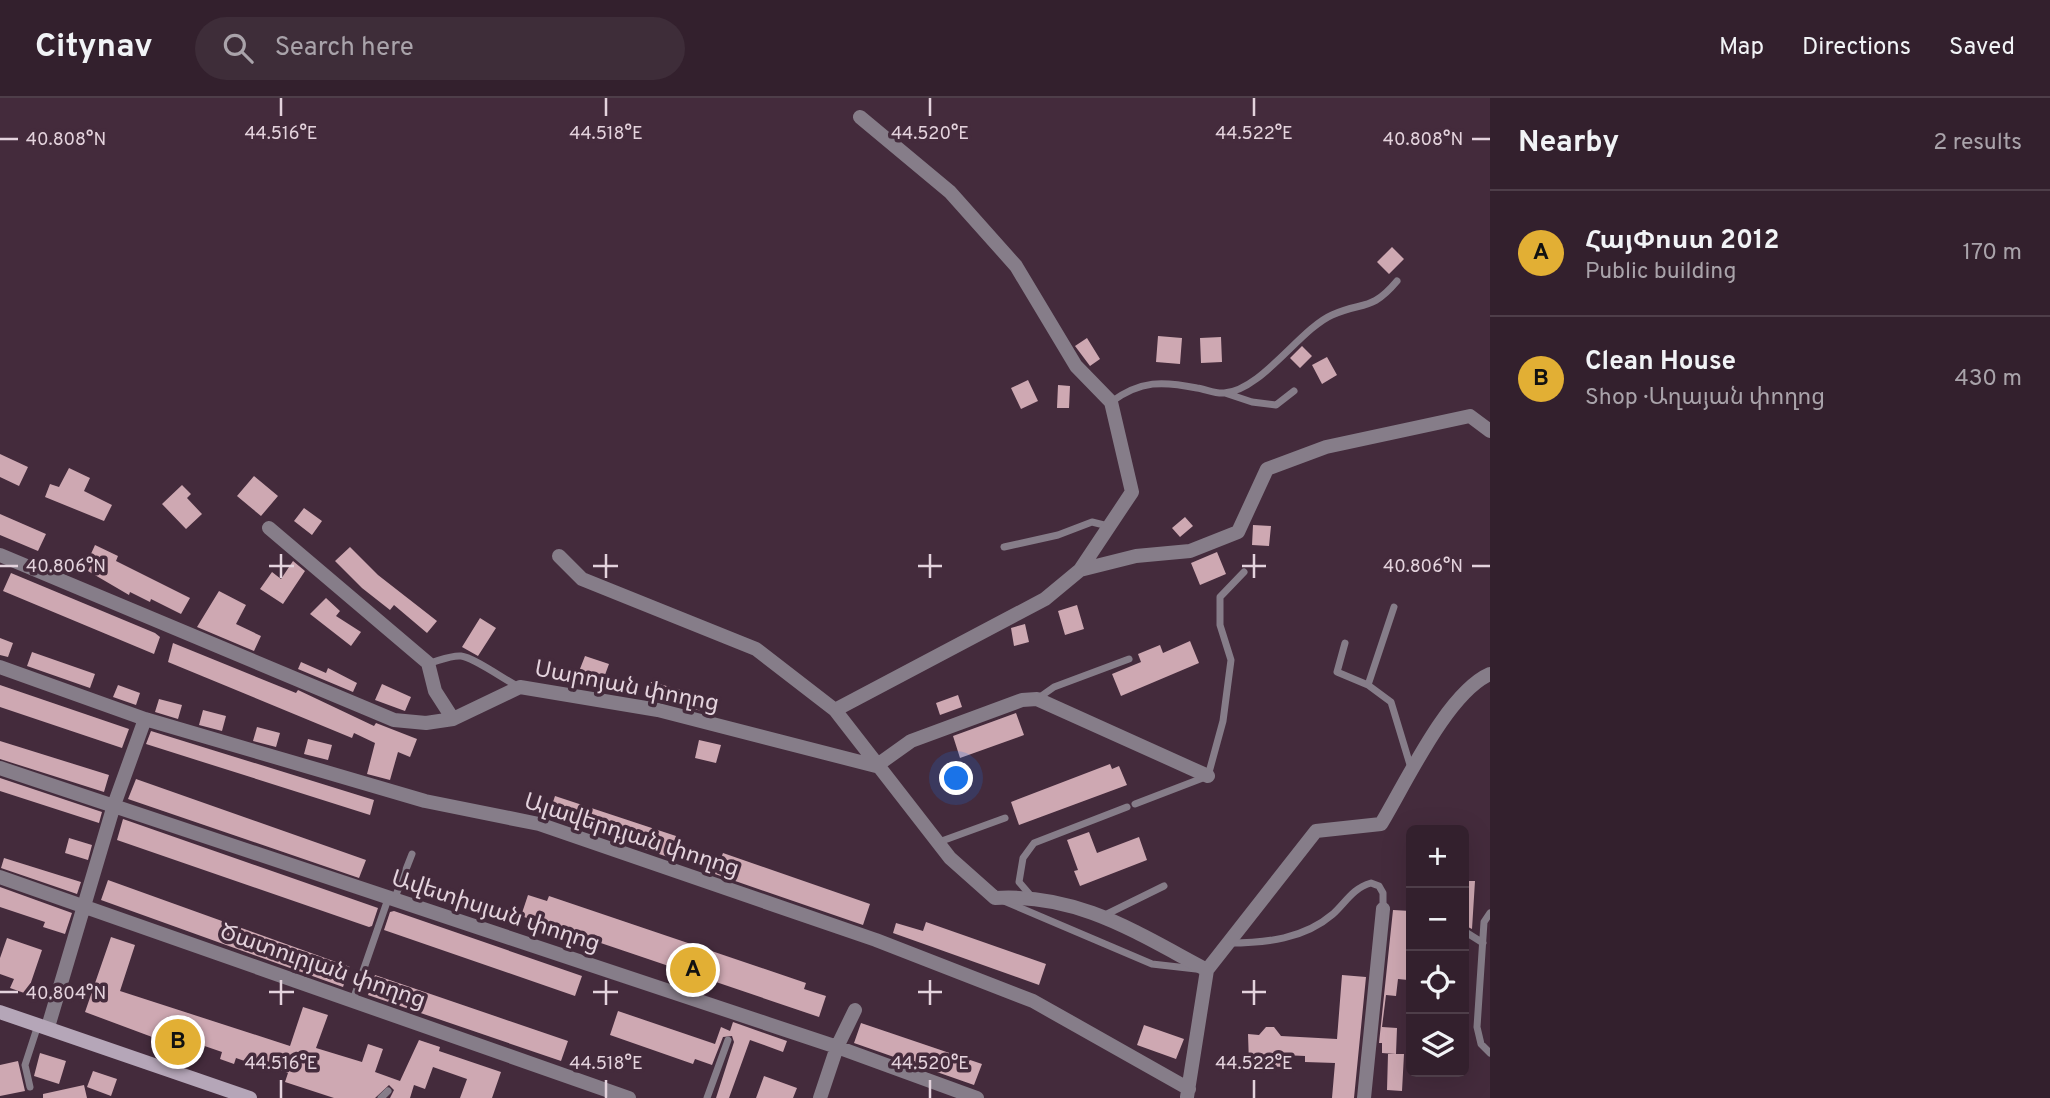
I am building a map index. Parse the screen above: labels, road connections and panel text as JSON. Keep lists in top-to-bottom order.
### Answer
{
  "streets": {
    "street": [
      "Սարոյան փողոց",
      "Ալավերդյան փողոց",
      "Ավետիսյան փողոց",
      "Ծատուրյան փողոց"
    ]
  },
  "page": {
    "header": "Citynav",
    "search": "Search here",
    "nav": ["Map", "Directions", "Saved"],
    "heading": ["Nearby", "2 results"],
    "list": [
      {
        "mark": "A",
        "name": "ՀայՓոստ 2012",
        "note": "Public building",
        "value": "170 m"
      },
      {
        "mark": "B",
        "name": "Clean House",
        "note": "Shop · Աղայան փողոց",
        "value": "430 m"
      }
    ],
    "map_buttons": ["+", "−"],
    "pins": ["A", "B"]
  },
  "coordinates": [
    "44.516°E",
    "44.518°E",
    "44.520°E",
    "44.522°E",
    "40.808°N",
    "40.806°N",
    "40.804°N"
  ]
}
